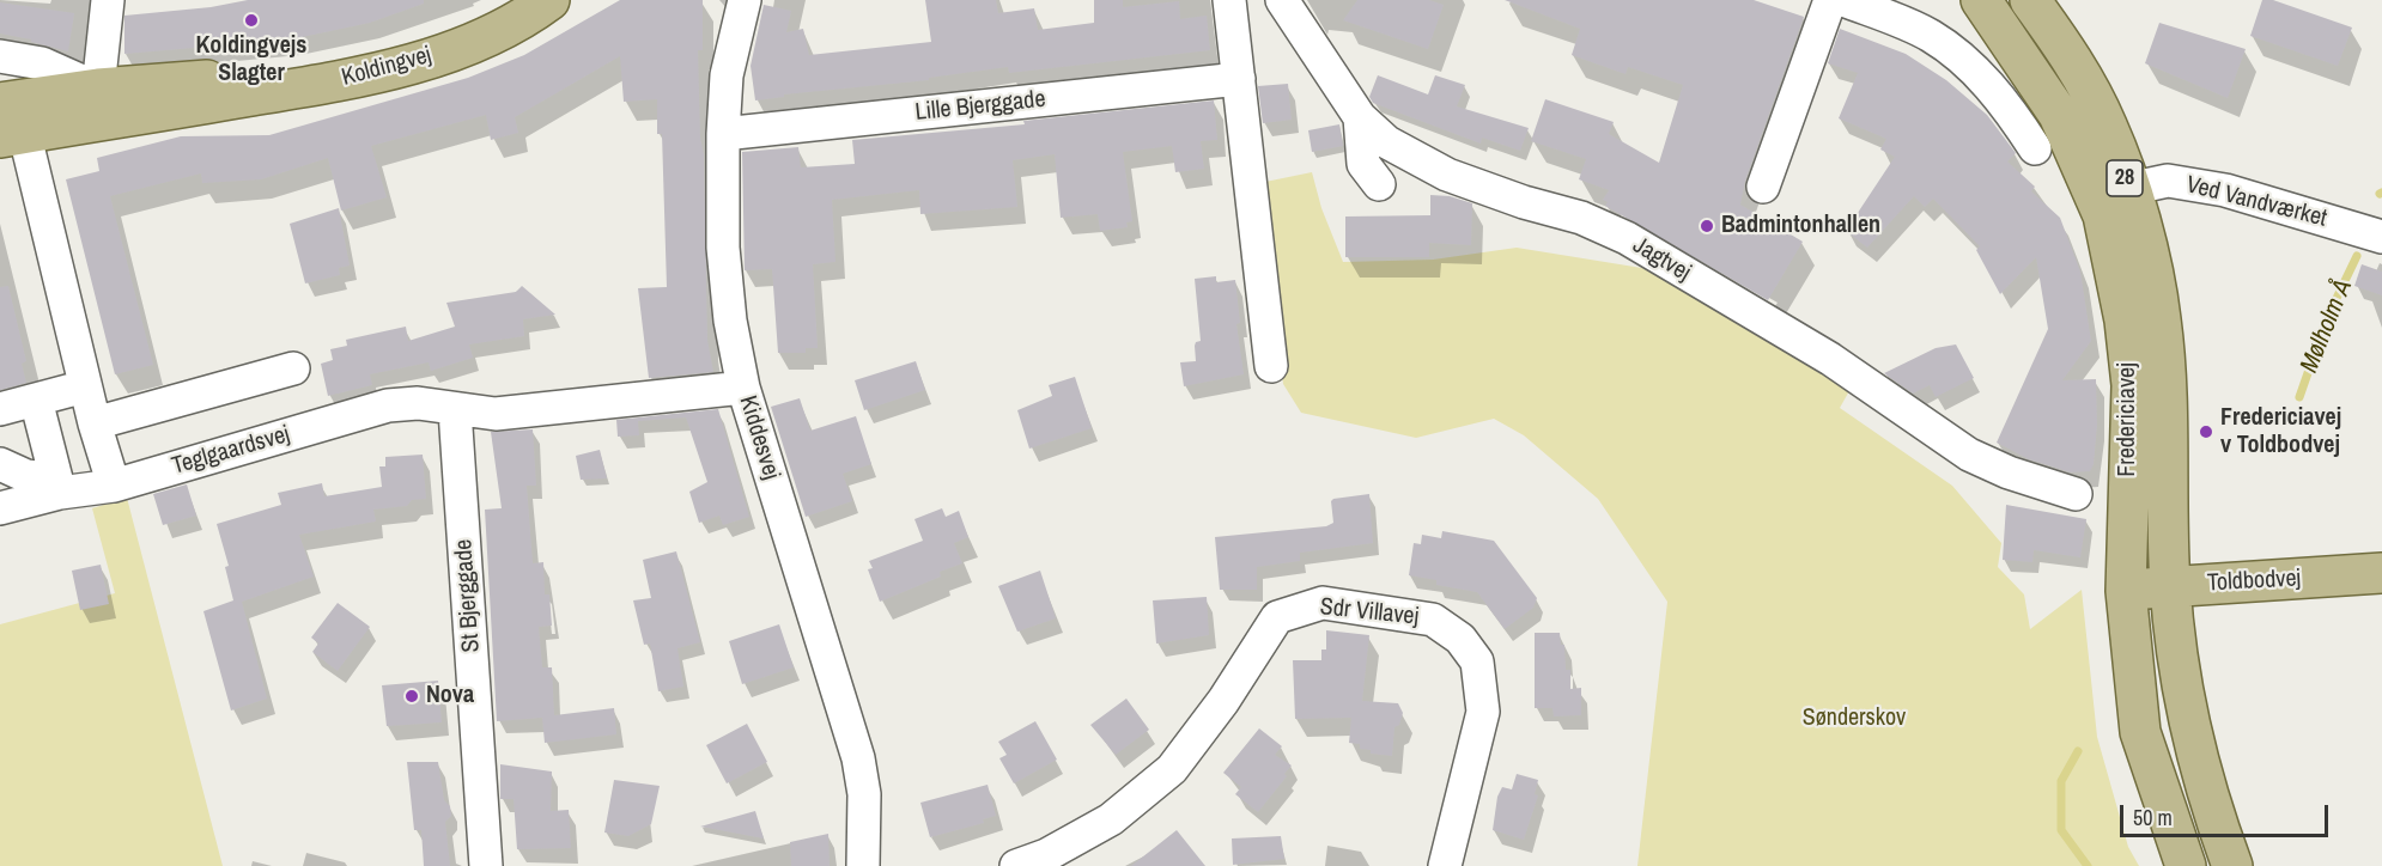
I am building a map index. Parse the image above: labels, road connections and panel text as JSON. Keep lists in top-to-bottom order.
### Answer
{
  "streets": {
    "main road": [
      "Koldingvej",
      "28",
      "Fredericiavej",
      "Toldbodvej"
    ],
    "street": [
      "Lille Bjerggade",
      "Ved Vandværket",
      "Jagtvej",
      "Kiddesvej",
      "Teglgaardsvej",
      "St Bjerggade",
      "Sdr Villavej"
    ]
  },
  "crossings": [
    ["Lille Bjerggade", "Kiddesvej"],
    ["Ved Vandværket", "Fredericiavej"],
    ["Fredericiavej", "Toldbodvej"],
    ["Kiddesvej", "Teglgaardsvej"],
    ["Teglgaardsvej", "St Bjerggade"]
  ],
  "water": ["Mølholm Å"],
  "parks": ["Sønderskov"],
  "places": [
    "Koldingvejs Slagter",
    "Badmintonhallen",
    "Fredericiavej v Toldbodvej",
    "Nova"
  ],
  "scale_bar": "50 m"
}
